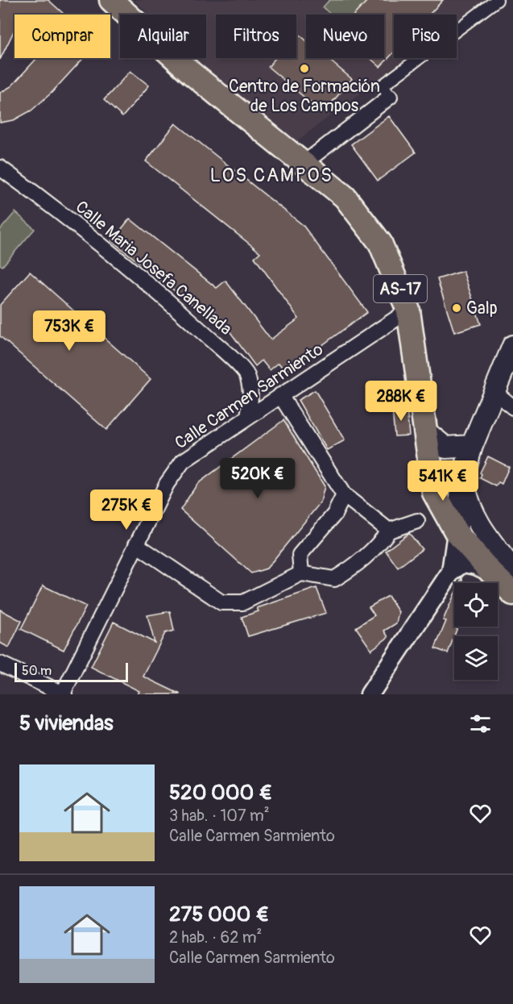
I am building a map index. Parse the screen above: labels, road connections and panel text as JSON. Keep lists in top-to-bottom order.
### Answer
{
  "streets": {
    "main road": ["AS-17"],
    "street": ["Calle Maria Josefa Canellada", "Calle Carmen Sarmiento"]
  },
  "crossings": [
    ["Calle Maria Josefa Canellada", "Calle Carmen Sarmiento"],
    ["AS-17", "Calle Carmen Sarmiento"]
  ],
  "districts": ["LOS CAMPOS"],
  "places": ["Centro de Formación de Los Campos", "Galp"],
  "scale_bar": "50 m",
  "page": {
    "chip": [
      "Comprar",
      "Alquilar",
      "Filtros",
      "Nuevo",
      "Piso"
    ],
    "price": [
      "753K €",
      "288K €",
      "520K €",
      "541K €",
      "275K €"
    ],
    "scale": "50 m",
    "heading": "5 viviendas",
    "list": [
      {
        "name": "520 000 €",
        "note": "3 hab. · 107 m² · Calle Carmen Sarmiento"
      },
      {
        "name": "275 000 €",
        "note": "2 hab. · 62 m² · Calle Carmen Sarmiento"
      }
    ]
  }
}
